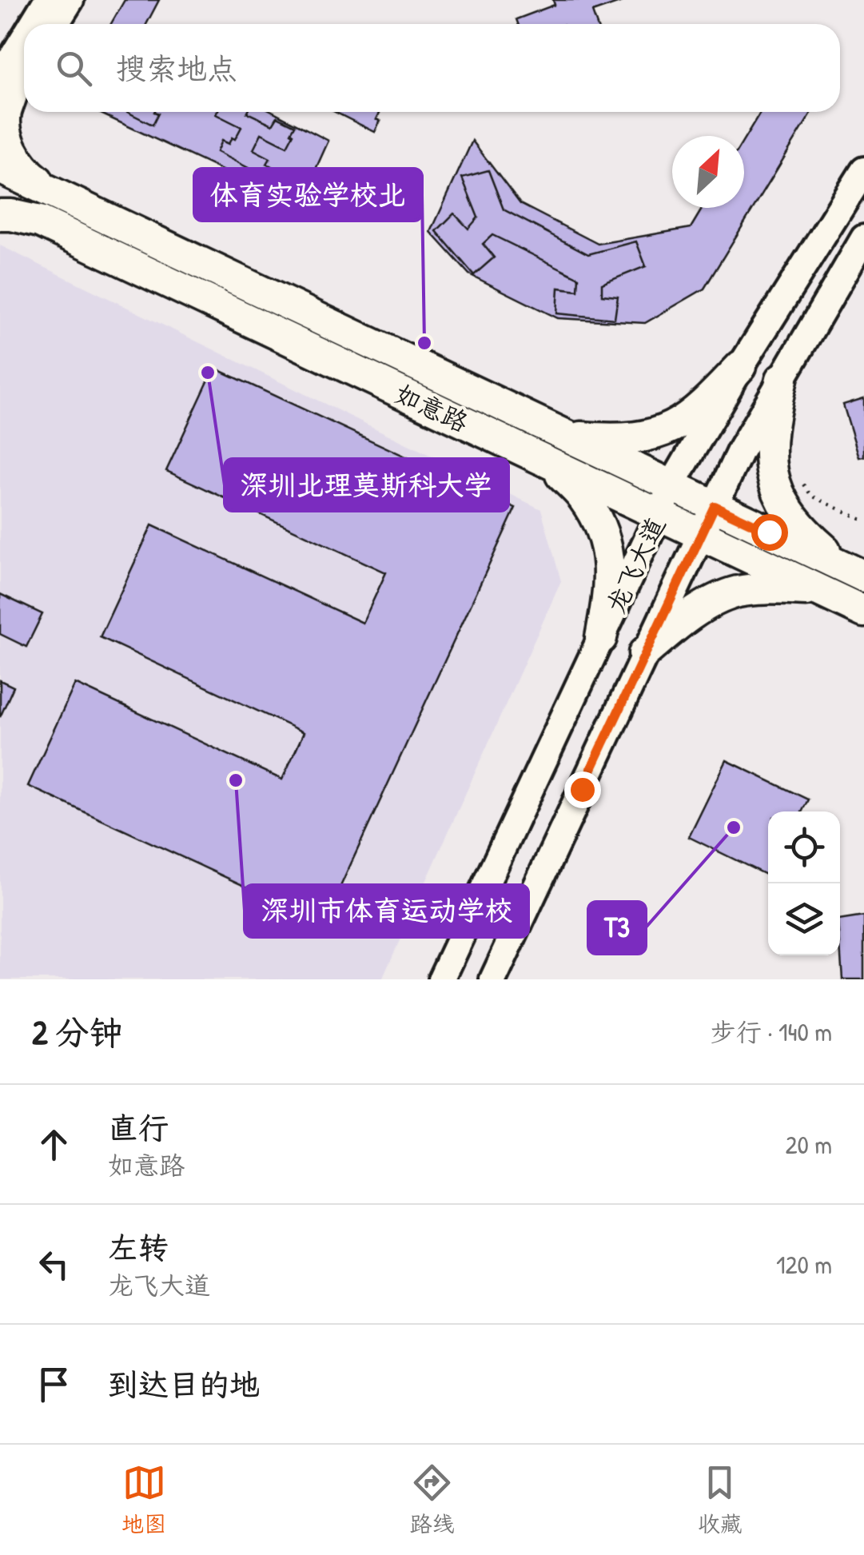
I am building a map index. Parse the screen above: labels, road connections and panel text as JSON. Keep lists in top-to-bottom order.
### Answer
{
  "streets": {
    "main road": ["如意路", "龙飞大道"]
  },
  "crossings": [
    ["如意路", "龙飞大道"]
  ],
  "places": [
    "体育实验学校北",
    "深圳北理莫斯科大学",
    "深圳市体育运动学校",
    "T3"
  ],
  "north": "top right",
  "page": {
    "search": "搜索地点",
    "heading": ["2 分钟", "步行 · 140 m"],
    "list": [
      ["直行", "如意路", "20 m"],
      ["左转", "龙飞大道", "120 m"],
      "到达目的地"
    ],
    "nav": ["地图", "路线", "收藏"]
  }
}
